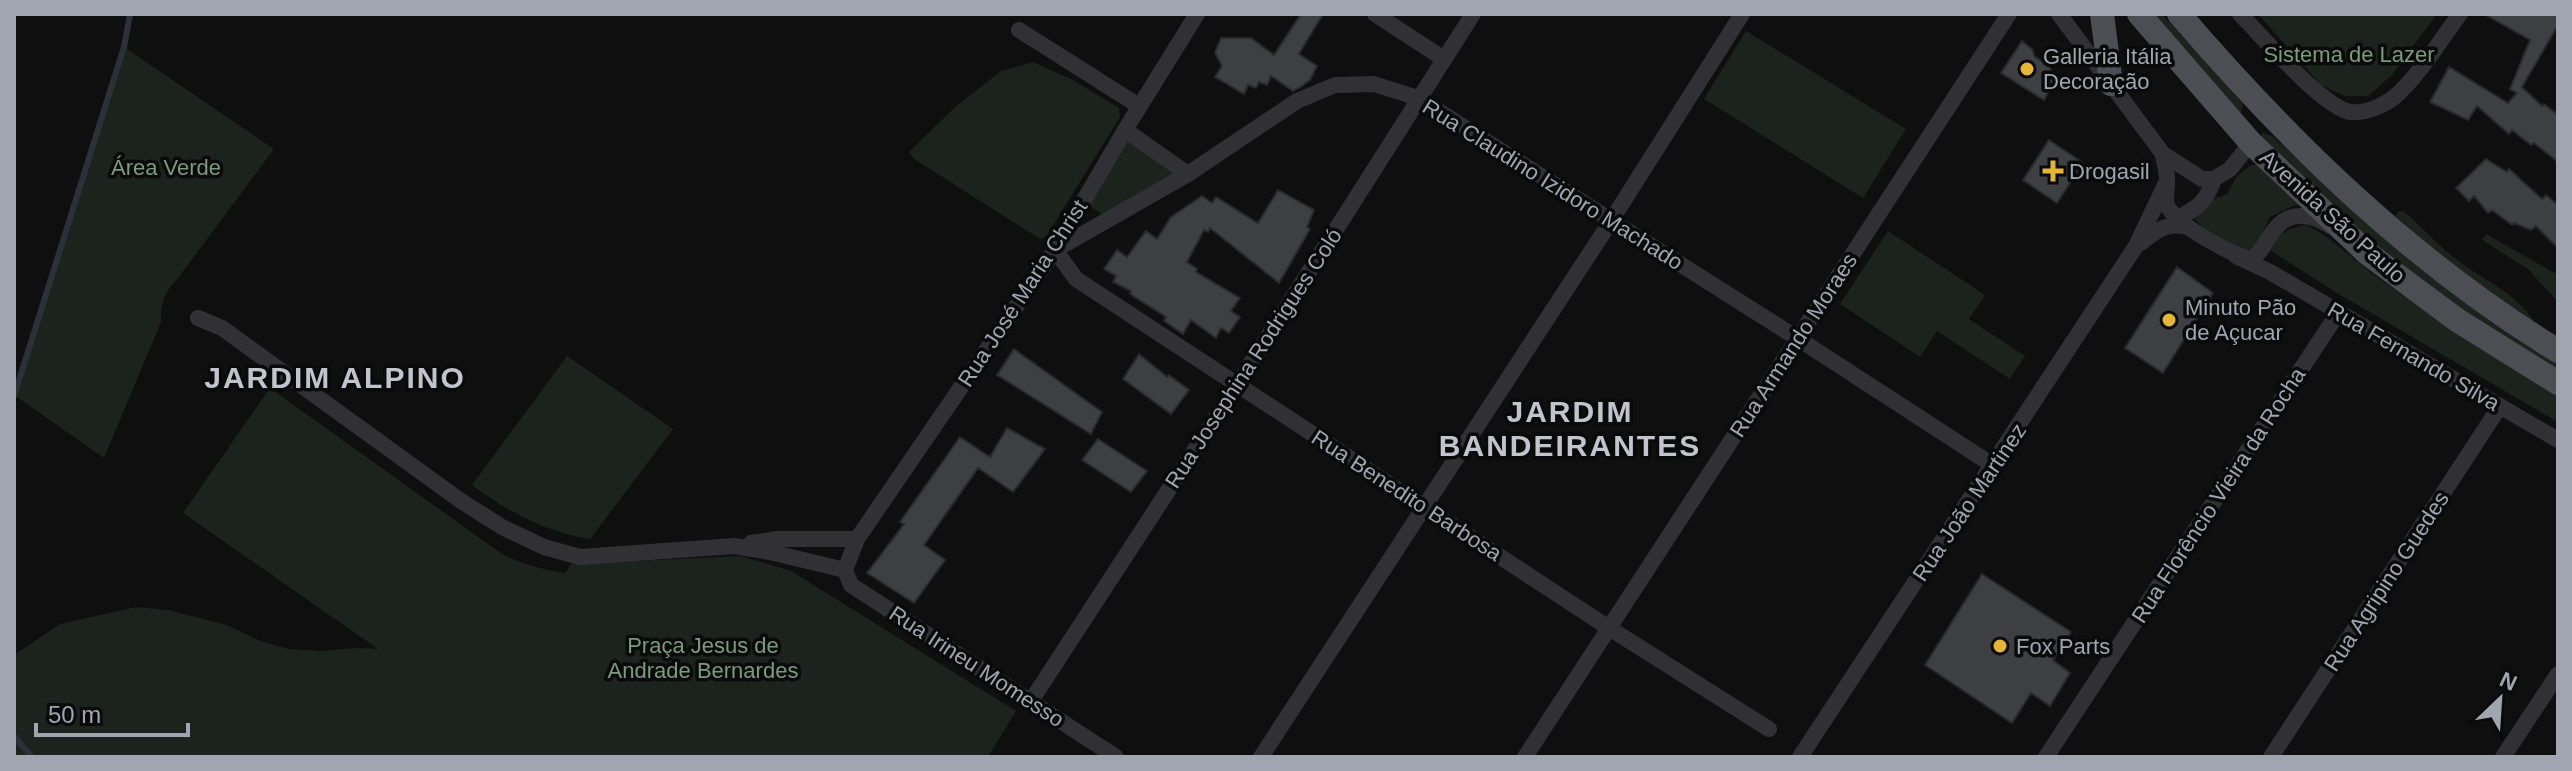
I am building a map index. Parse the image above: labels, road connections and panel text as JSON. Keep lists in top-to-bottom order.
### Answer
{
  "streets": {
    "main road": ["Avenida São Paulo"],
    "street": [
      "Rua Claudino Izidoro Machado",
      "Rua José Maria Christ",
      "Rua Armando Moraes",
      "Rua Fernando Silva",
      "Rua Josephina Rodrigues Coló",
      "Rua Benedito Barbosa",
      "Rua Florêncio Vieira da Rocha",
      "Rua João Martinez",
      "Rua Agripino Guedes",
      "Rua Irineu Momesso"
    ]
  },
  "crossings": [
    ["Rua Claudino Izidoro Machado", "Rua José Maria Christ"],
    ["Rua Claudino Izidoro Machado", "Rua Armando Moraes"],
    ["Rua Claudino Izidoro Machado", "Rua Josephina Rodrigues Coló"],
    ["Rua Claudino Izidoro Machado", "Rua Benedito Barbosa"],
    ["Rua Claudino Izidoro Machado", "Rua João Martinez"],
    ["Rua José Maria Christ", "Rua Benedito Barbosa"],
    ["Rua José Maria Christ", "Rua Irineu Momesso"],
    ["Rua Armando Moraes", "Rua Benedito Barbosa"],
    ["Rua Fernando Silva", "Rua Florêncio Vieira da Rocha"],
    ["Rua Fernando Silva", "Rua João Martinez"],
    ["Rua Fernando Silva", "Rua Agripino Guedes"],
    ["Rua Josephina Rodrigues Coló", "Rua Benedito Barbosa"],
    ["Rua Josephina Rodrigues Coló", "Rua Irineu Momesso"]
  ],
  "districts": ["JARDIM ALPINO", "JARDIM BANDEIRANTES"],
  "parks": ["Sistema de Lazer", "Área Verde", "Praça Jesus de Andrade Bernardes"],
  "places": {
    "other": ["Galleria Itália Decoração", "Minuto Pão de Açucar", "Fox Parts"],
    "health": ["Drogasil"]
  },
  "scale_bar": "50 m",
  "north": "top right"
}
